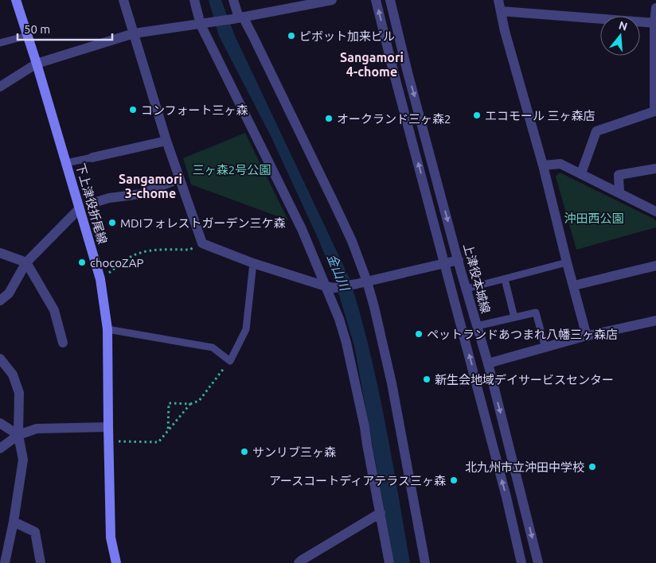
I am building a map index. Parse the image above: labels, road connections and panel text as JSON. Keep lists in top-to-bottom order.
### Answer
{
  "streets": {
    "main road": ["下上津役折尾線"],
    "street": ["上津役本城線"]
  },
  "districts": ["Sangamori 4-chome", "Sangamori 3-chome"],
  "water": ["金山川"],
  "parks": ["三ヶ森2号公園", "沖田西公園"],
  "places": [
    "ピボット加来ビル",
    "コンフォート三ヶ森",
    "エコモール 三ヶ森店",
    "オークランド三ヶ森2",
    "MDIフォレストガーデン三ケ森",
    "chocoZAP",
    "ペットランドあつまれ八幡三ヶ森店",
    "新生会地域デイサービスセンター",
    "サンリブ三ヶ森",
    "北九州市立沖田中学校",
    "アースコートディアテラス三ヶ森"
  ],
  "scale_bar": "50 m",
  "north": "top"
}
